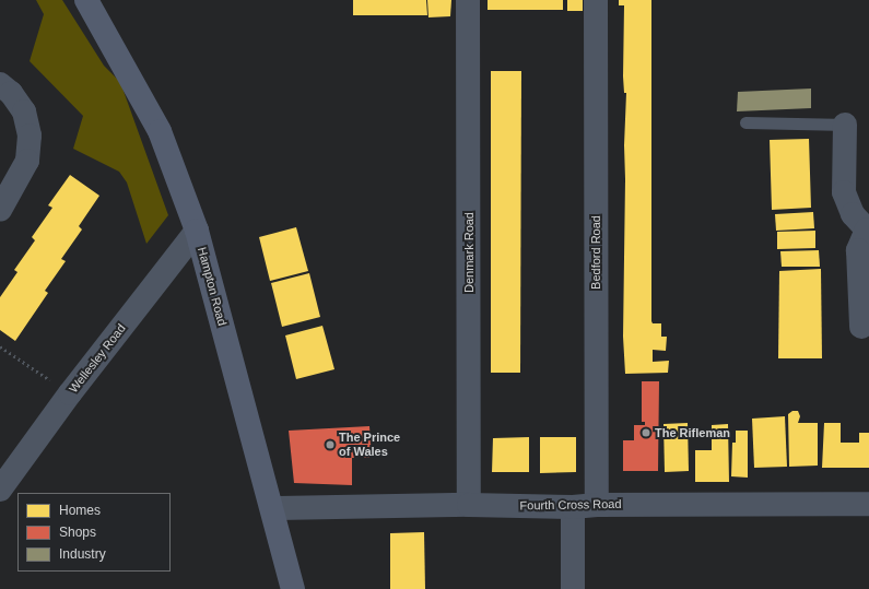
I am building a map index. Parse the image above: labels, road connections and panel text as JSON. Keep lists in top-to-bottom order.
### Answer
{
  "streets": {
    "main road": ["Hampton Road"],
    "street": [
      "Denmark Road",
      "Bedford Road",
      "Wellesley Road",
      "Fourth Cross Road"
    ]
  },
  "crossings": [
    ["Denmark Road", "Fourth Cross Road"],
    ["Bedford Road", "Fourth Cross Road"],
    ["Hampton Road", "Wellesley Road"],
    ["Hampton Road", "Fourth Cross Road"]
  ],
  "places": ["The Rifleman", "The Prince of Wales"],
  "legend": ["Homes", "Shops", "Industry"]
}
